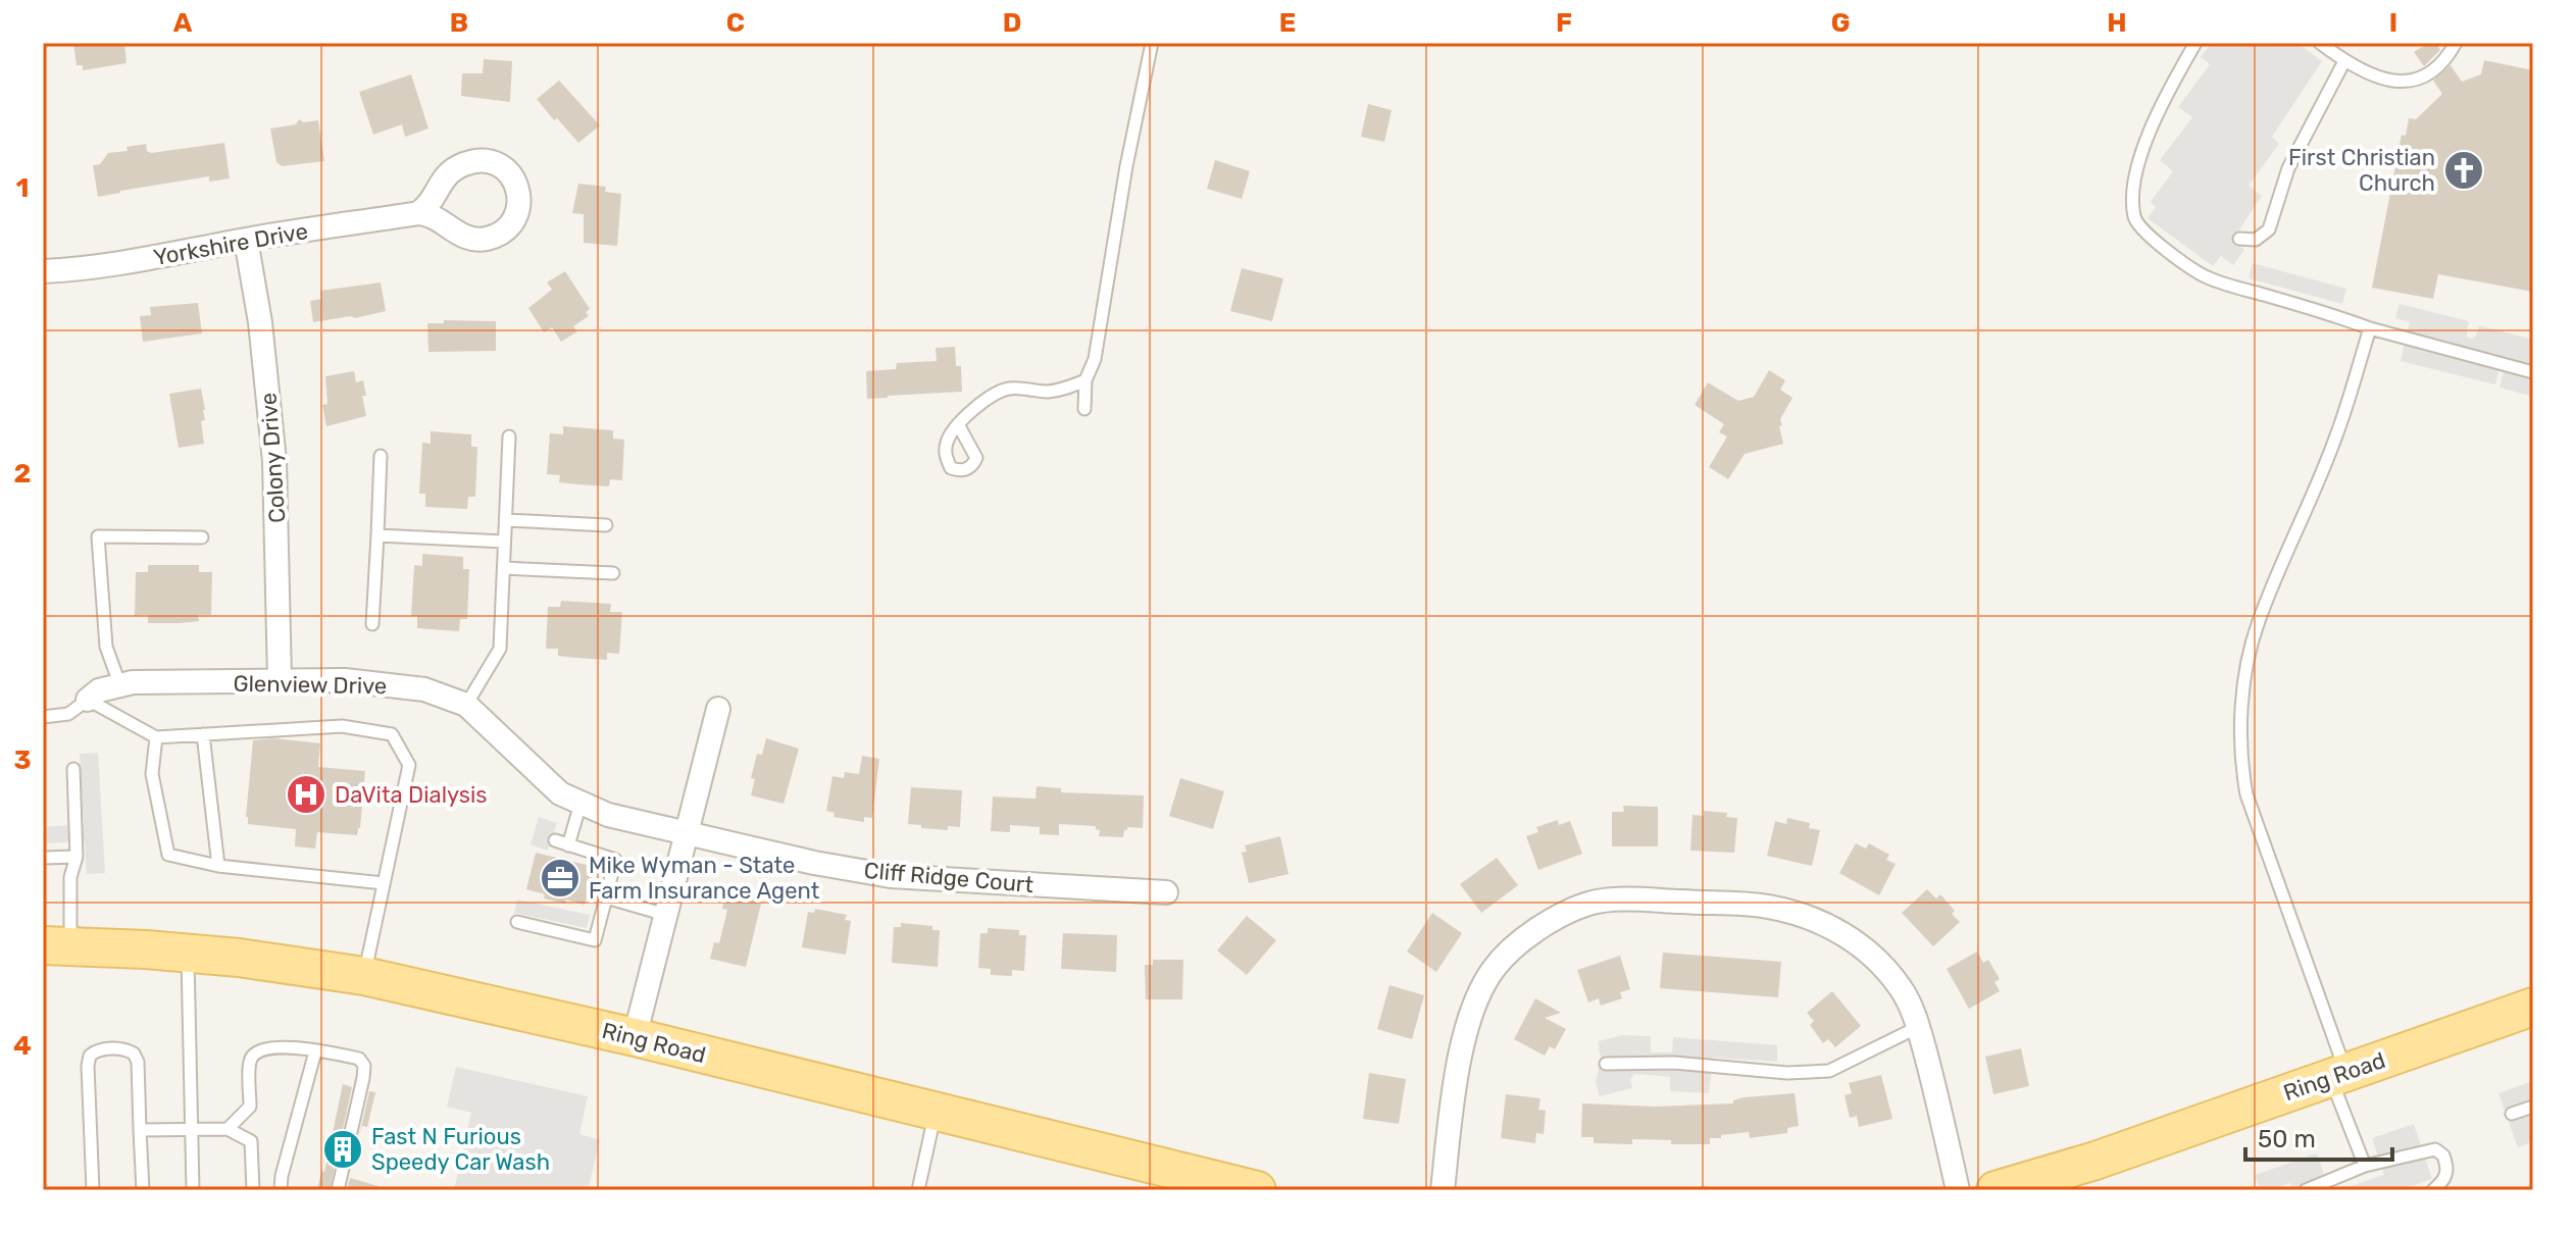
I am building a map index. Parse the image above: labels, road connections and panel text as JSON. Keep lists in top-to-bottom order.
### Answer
{
  "streets": {
    "main road": ["Ring Road"],
    "street": [
      "Yorkshire Drive",
      "Colony Drive",
      "Glenview Drive",
      "Cliff Ridge Court"
    ]
  },
  "crossings": [
    ["Yorkshire Drive", "Colony Drive"],
    ["Colony Drive", "Glenview Drive"],
    ["Glenview Drive", "Cliff Ridge Court"]
  ],
  "places": {
    "church": ["First Christian Church"],
    "hospital": ["DaVita Dialysis"],
    "office": ["Mike Wyman - State Farm Insurance Agent"],
    "building": ["Fast N Furious Speedy Car Wash"]
  },
  "scale_bar": "50 m",
  "grid": {
    "columns": [
      "A",
      "B",
      "C",
      "D",
      "E",
      "F",
      "G",
      "H",
      "I"
    ],
    "rows": [
      "1",
      "2",
      "3",
      "4"
    ]
  }
}
